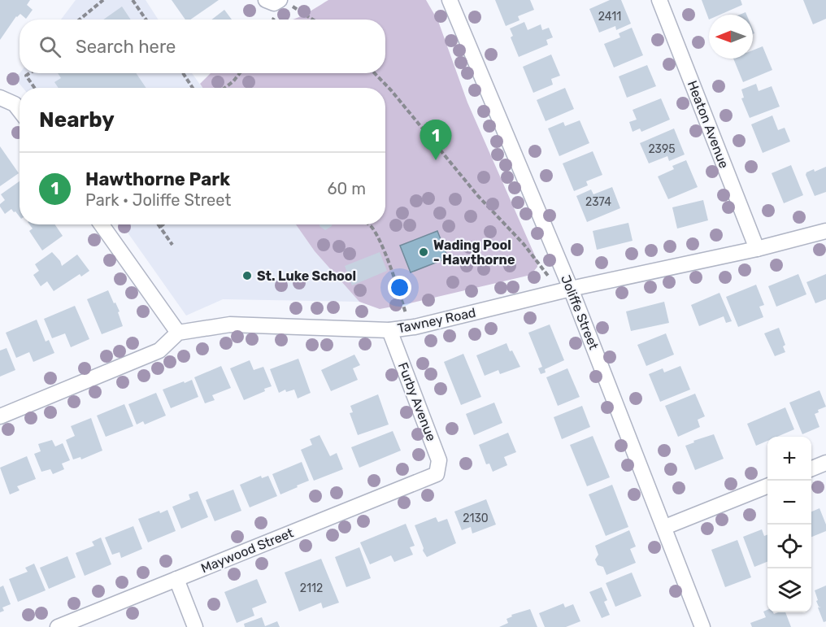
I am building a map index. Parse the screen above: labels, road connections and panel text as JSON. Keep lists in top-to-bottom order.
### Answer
{
  "streets": {
    "street": [
      "Heaton Avenue",
      "Joliffe Street",
      "Tawney Road",
      "Furby Avenue",
      "Maywood Street"
    ]
  },
  "crossings": [
    ["Heaton Avenue", "Tawney Road"],
    ["Joliffe Street", "Tawney Road"],
    ["Tawney Road", "Furby Avenue"],
    ["Furby Avenue", "Maywood Street"]
  ],
  "places": ["Wading Pool - Hawthorne", "St. Luke School"],
  "house_numbers": [
    "2411",
    "2395",
    "2374",
    "2130",
    "2112"
  ],
  "north": "left",
  "page": {
    "search": "Search here",
    "heading": "Nearby",
    "pins": "1",
    "list": [
      {
        "mark": "1",
        "name": "Hawthorne Park",
        "note": "Park · Joliffe Street",
        "value": "60 m"
      }
    ],
    "map_buttons": ["+", "−"]
  }
}
